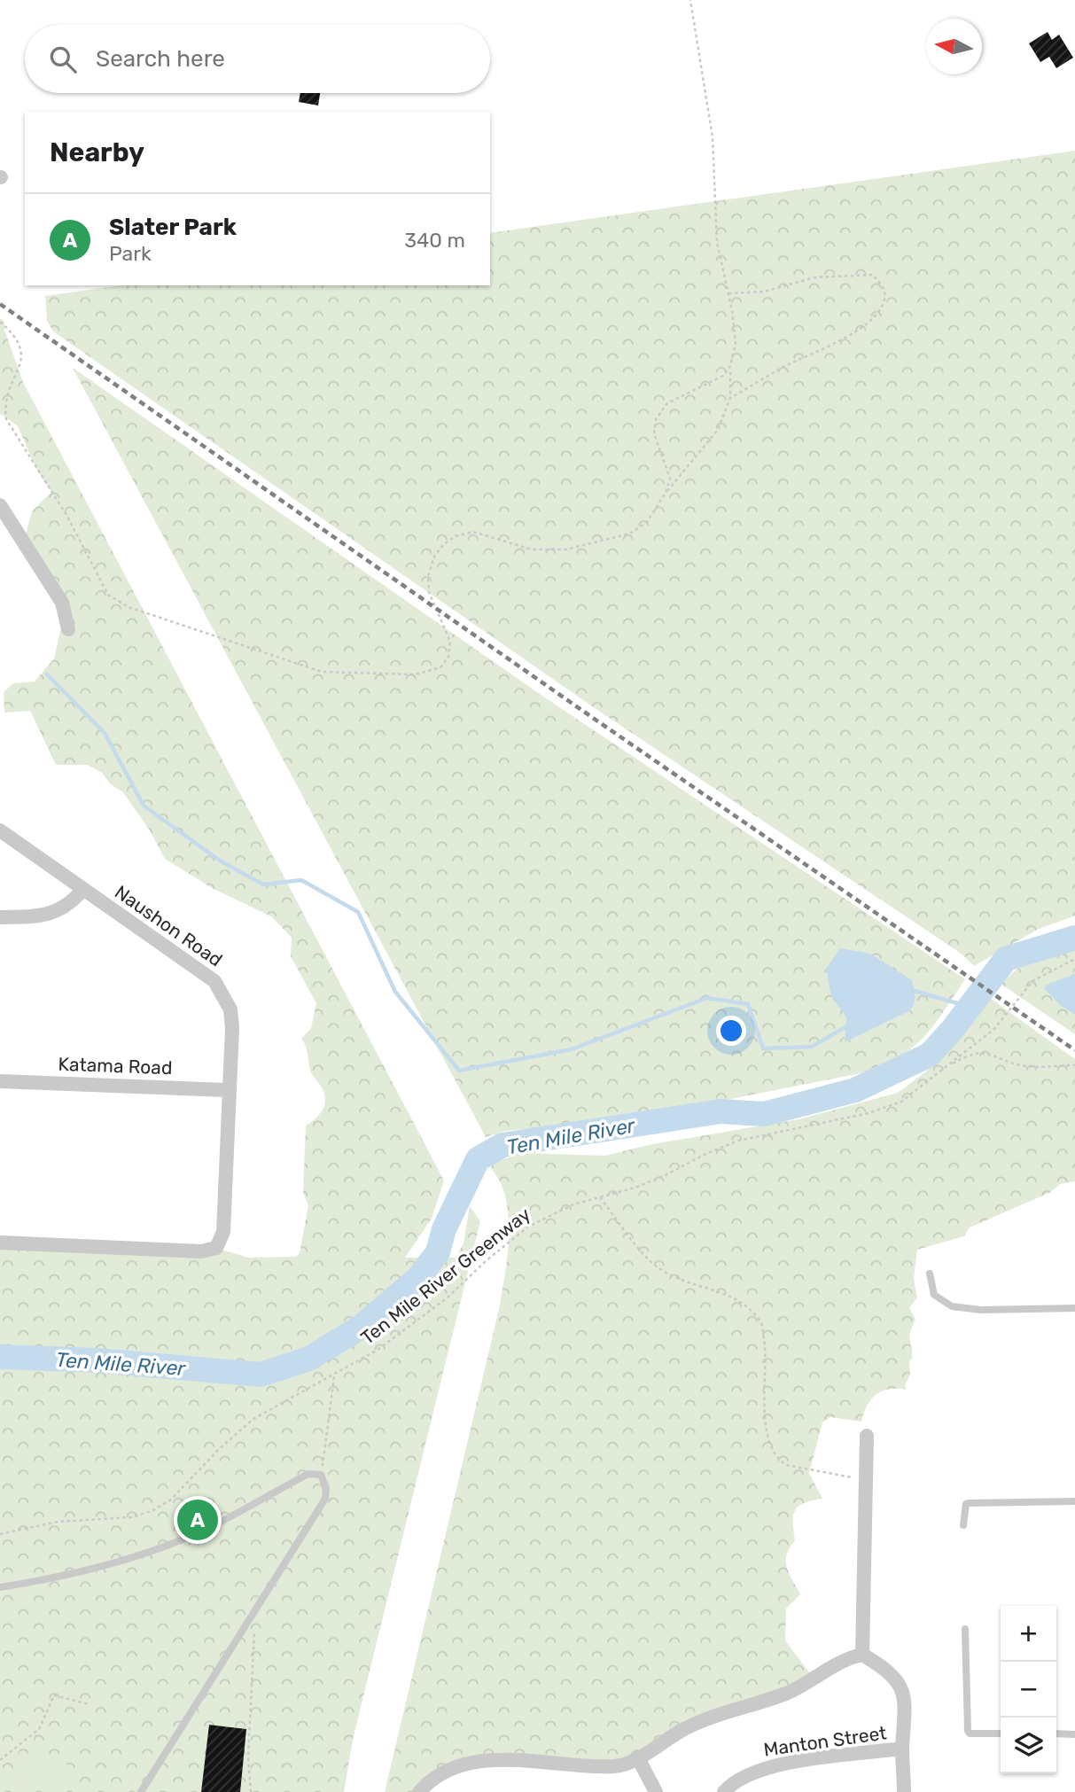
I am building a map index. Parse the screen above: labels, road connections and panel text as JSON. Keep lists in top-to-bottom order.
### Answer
{
  "streets": {
    "street": ["Naushon Road", "Katama Road", "Manton Street"],
    "path": ["Ten Mile River Greenway"]
  },
  "crossings": [
    ["Naushon Road", "Katama Road"]
  ],
  "water": ["Ten Mile River"],
  "north": "left",
  "page": {
    "search": "Search here",
    "heading": "Nearby",
    "list": [
      {
        "mark": "A",
        "name": "Slater Park",
        "note": "Park",
        "value": "340 m"
      }
    ],
    "pins": "A",
    "map_buttons": ["+", "−"]
  }
}
